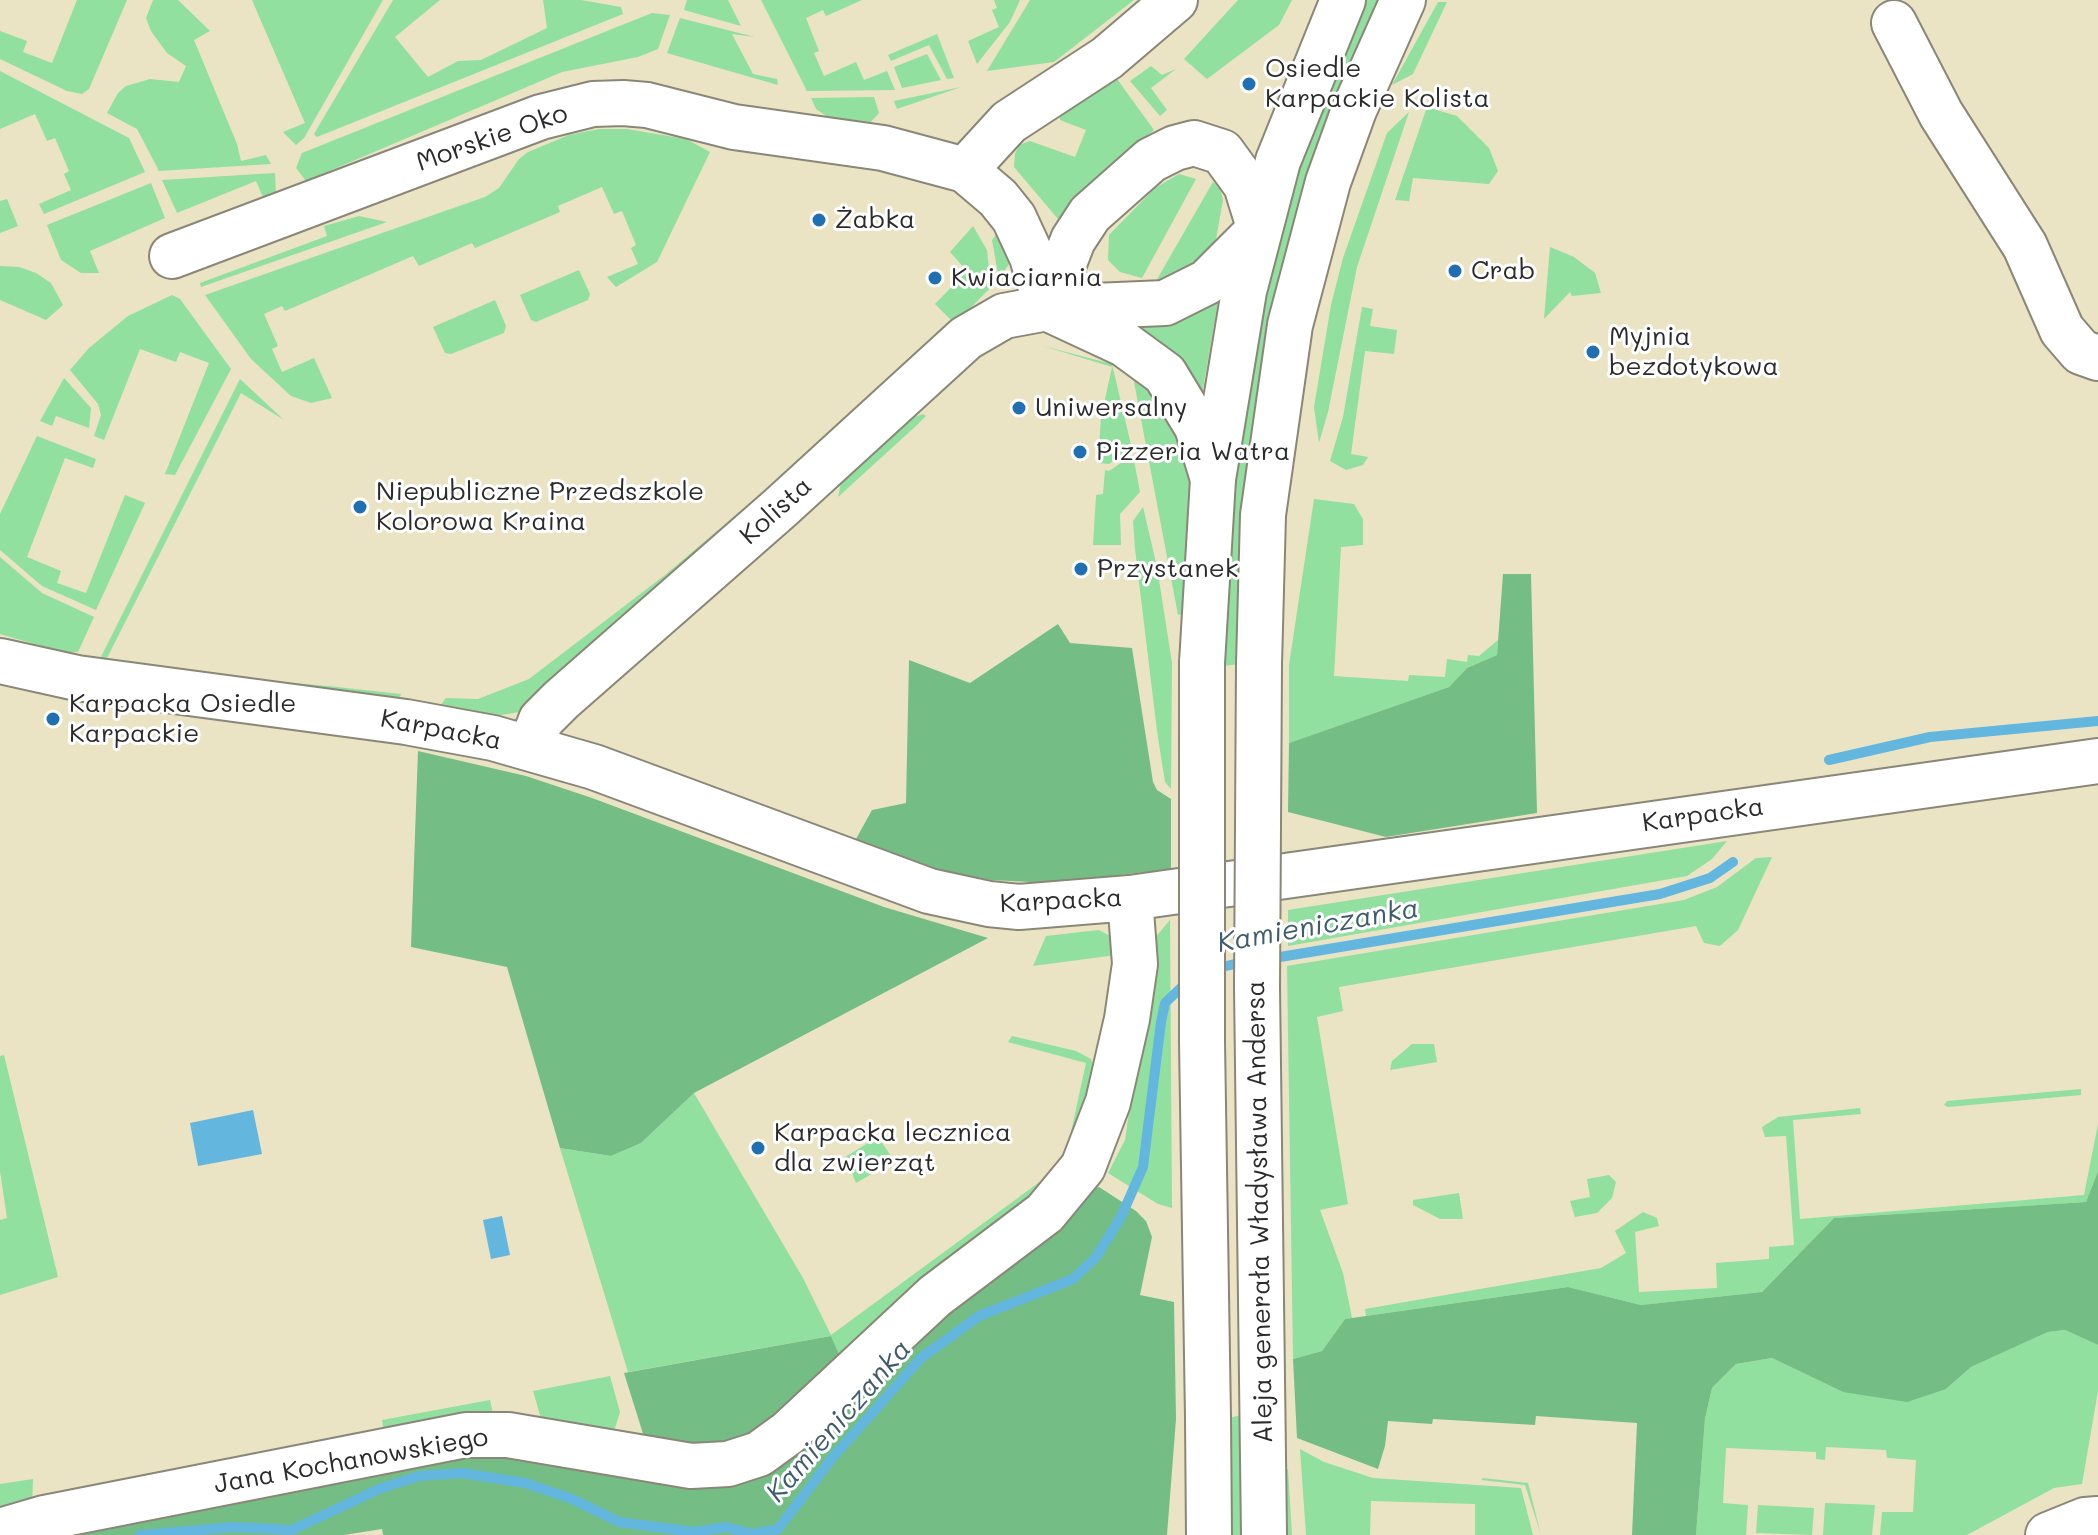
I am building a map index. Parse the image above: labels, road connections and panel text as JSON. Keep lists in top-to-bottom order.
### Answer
{
  "streets": {
    "street": [
      "Morskie Oko",
      "Kolista",
      "Karpacka",
      "Aleja generała Władysława Andersa",
      "Jana Kochanowskiego"
    ]
  },
  "crossings": [
    ["Morskie Oko", "Kolista"],
    ["Kolista", "Karpacka"],
    ["Kolista", "Aleja generała Władysława Andersa"],
    ["Karpacka", "Jana Kochanowskiego"]
  ],
  "water": ["Kamieniczanka"],
  "places": [
    "Osiedle Karpackie Kolista",
    "Żabka",
    "Crab",
    "Kwiaciarnia",
    "Myjnia bezdotykowa",
    "Uniwersalny",
    "Pizzeria Watra",
    "Niepubliczne Przedszkole Kolorowa Kraina",
    "Przystanek",
    "Karpacka Osiedle Karpackie",
    "Karpacka lecznica dla zwierząt"
  ]
}
